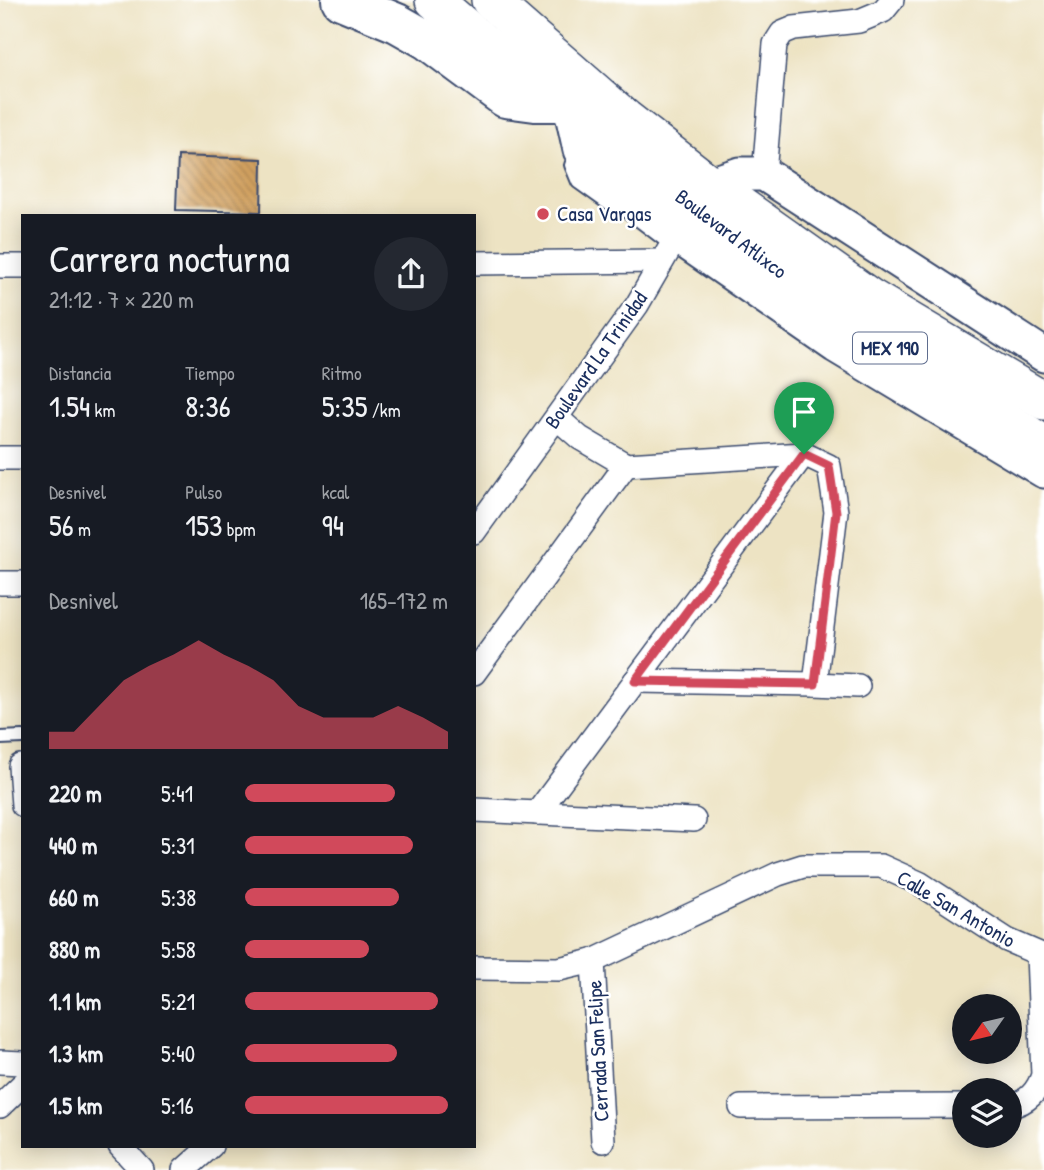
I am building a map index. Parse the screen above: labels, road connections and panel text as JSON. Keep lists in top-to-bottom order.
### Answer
{
  "streets": {
    "main road": ["Boulevard Atlixco", "MEX 190"],
    "street": ["Boulevard La Trinidad", "Calle San Antonio", "Cerrada San Felipe"]
  },
  "crossings": [
    ["Boulevard Atlixco", "MEX 190"],
    ["Boulevard Atlixco", "Boulevard La Trinidad"],
    ["MEX 190", "Boulevard La Trinidad"],
    ["Calle San Antonio", "Cerrada San Felipe"]
  ],
  "places": ["Casa Vargas"],
  "north": "bottom left",
  "page": {
    "heading": ["Carrera nocturna", "21:12 · 7 × 220 m"],
    "stats": [
      ["Distancia", "1.54 km"],
      ["Tiempo", "8:36"],
      ["Ritmo", "5:35 /km"],
      ["Desnivel", "56 m"],
      ["Pulso", "153 bpm"],
      ["kcal", "94"]
    ],
    "chart": ["Desnivel", "165–172 m"],
    "list": [
      {
        "name": "220 m",
        "note": "5:41"
      },
      {
        "name": "440 m",
        "note": "5:31"
      },
      {
        "name": "660 m",
        "note": "5:38"
      },
      {
        "name": "880 m",
        "note": "5:58"
      },
      {
        "name": "1.1 km",
        "note": "5:21"
      },
      {
        "name": "1.3 km",
        "note": "5:40"
      },
      {
        "name": "1.5 km",
        "note": "5:16"
      }
    ]
  }
}
